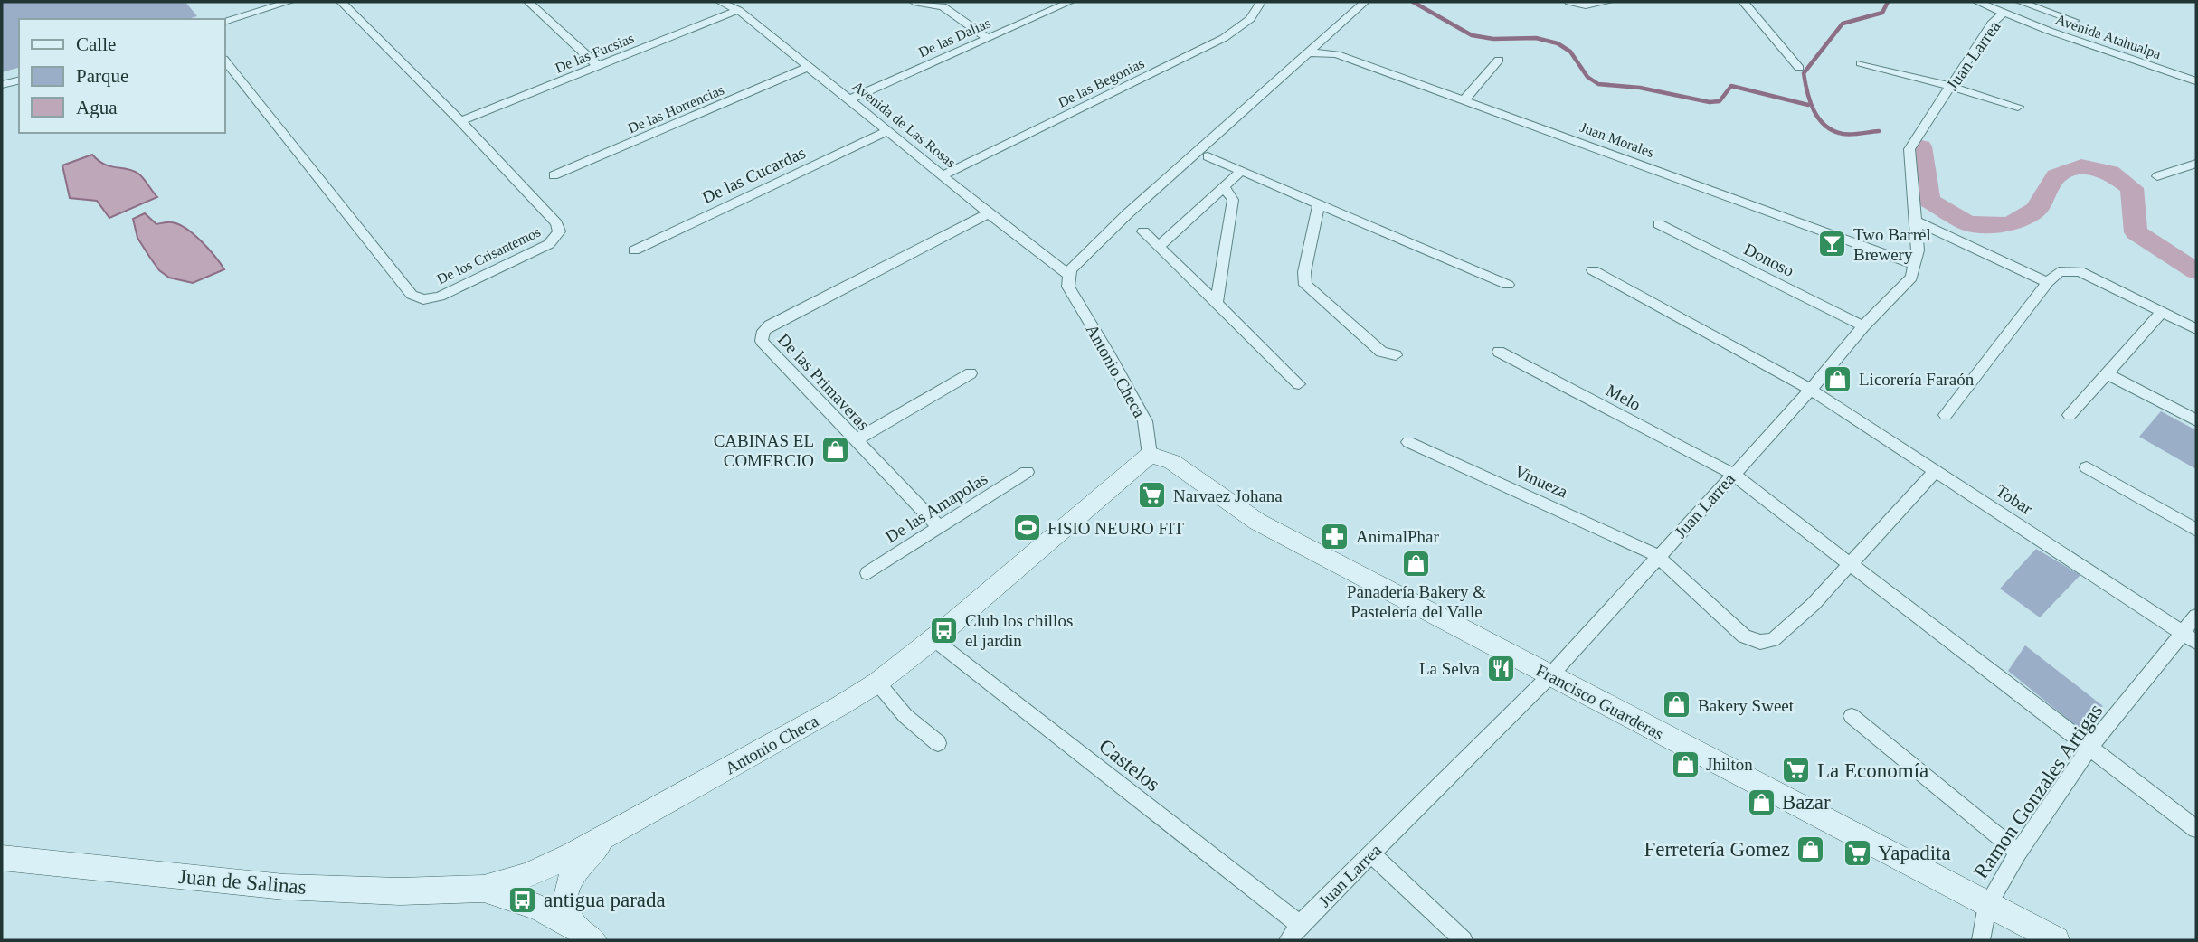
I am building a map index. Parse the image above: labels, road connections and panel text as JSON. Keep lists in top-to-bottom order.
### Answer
{
  "streets": {
    "street": [
      "Avenida Atahualpa",
      "De las Dalias",
      "De las Fucsias",
      "Juan Larrea",
      "De las Begonias",
      "De las Hortencias",
      "Avenida de Las Rosas",
      "Juan Morales",
      "De las Cucardas",
      "De los Crisantemos",
      "Donoso",
      "Antonio Checa",
      "De las Primaveras",
      "Melo",
      "Vinueza",
      "Tobar",
      "De las Amapolas",
      "Francisco Guarderas",
      "Castelos",
      "Ramon Gonzales Artigas",
      "Juan de Salinas"
    ]
  },
  "crossings": [
    ["Avenida Atahualpa", "Juan Larrea"],
    ["De las Dalias", "Avenida de Las Rosas"],
    ["De las Fucsias", "Avenida de Las Rosas"],
    ["De las Fucsias", "De los Crisantemos"],
    ["Juan Larrea", "Juan Morales"],
    ["Juan Larrea", "Donoso"],
    ["Juan Larrea", "Melo"],
    ["Juan Larrea", "Vinueza"],
    ["Juan Larrea", "Tobar"],
    ["Juan Larrea", "Francisco Guarderas"],
    ["Juan Larrea", "Castelos"],
    ["De las Begonias", "Avenida de Las Rosas"],
    ["De las Hortencias", "Avenida de Las Rosas"],
    ["Avenida de Las Rosas", "De las Cucardas"],
    ["Avenida de Las Rosas", "Antonio Checa"],
    ["Avenida de Las Rosas", "De las Primaveras"],
    ["Antonio Checa", "Francisco Guarderas"],
    ["Antonio Checa", "Castelos"],
    ["Antonio Checa", "Juan de Salinas"],
    ["De las Primaveras", "De las Amapolas"],
    ["Melo", "Vinueza"],
    ["Melo", "Ramon Gonzales Artigas"],
    ["Vinueza", "Tobar"],
    ["Tobar", "Ramon Gonzales Artigas"],
    ["Francisco Guarderas", "Ramon Gonzales Artigas"]
  ],
  "places": {
    "bar": ["Two Barrel Brewery"],
    "shop": [
      "Licorería Faraón",
      "CABINAS EL COMERCIO",
      "Panadería Bakery & Pastelería del Valle",
      "Bakery Sweet",
      "Jhilton",
      "Bazar",
      "Ferretería Gomez"
    ],
    "supermarket": ["Narvaez Johana", "La Economía", "Yapadita"],
    "sports": ["FISIO NEURO FIT"],
    "pharmacy": ["AnimalPhar"],
    "bus stop": ["Club los chillos el jardin", "antigua parada"],
    "restaurant": ["La Selva"]
  },
  "legend": ["Calle", "Parque", "Agua"]
}
